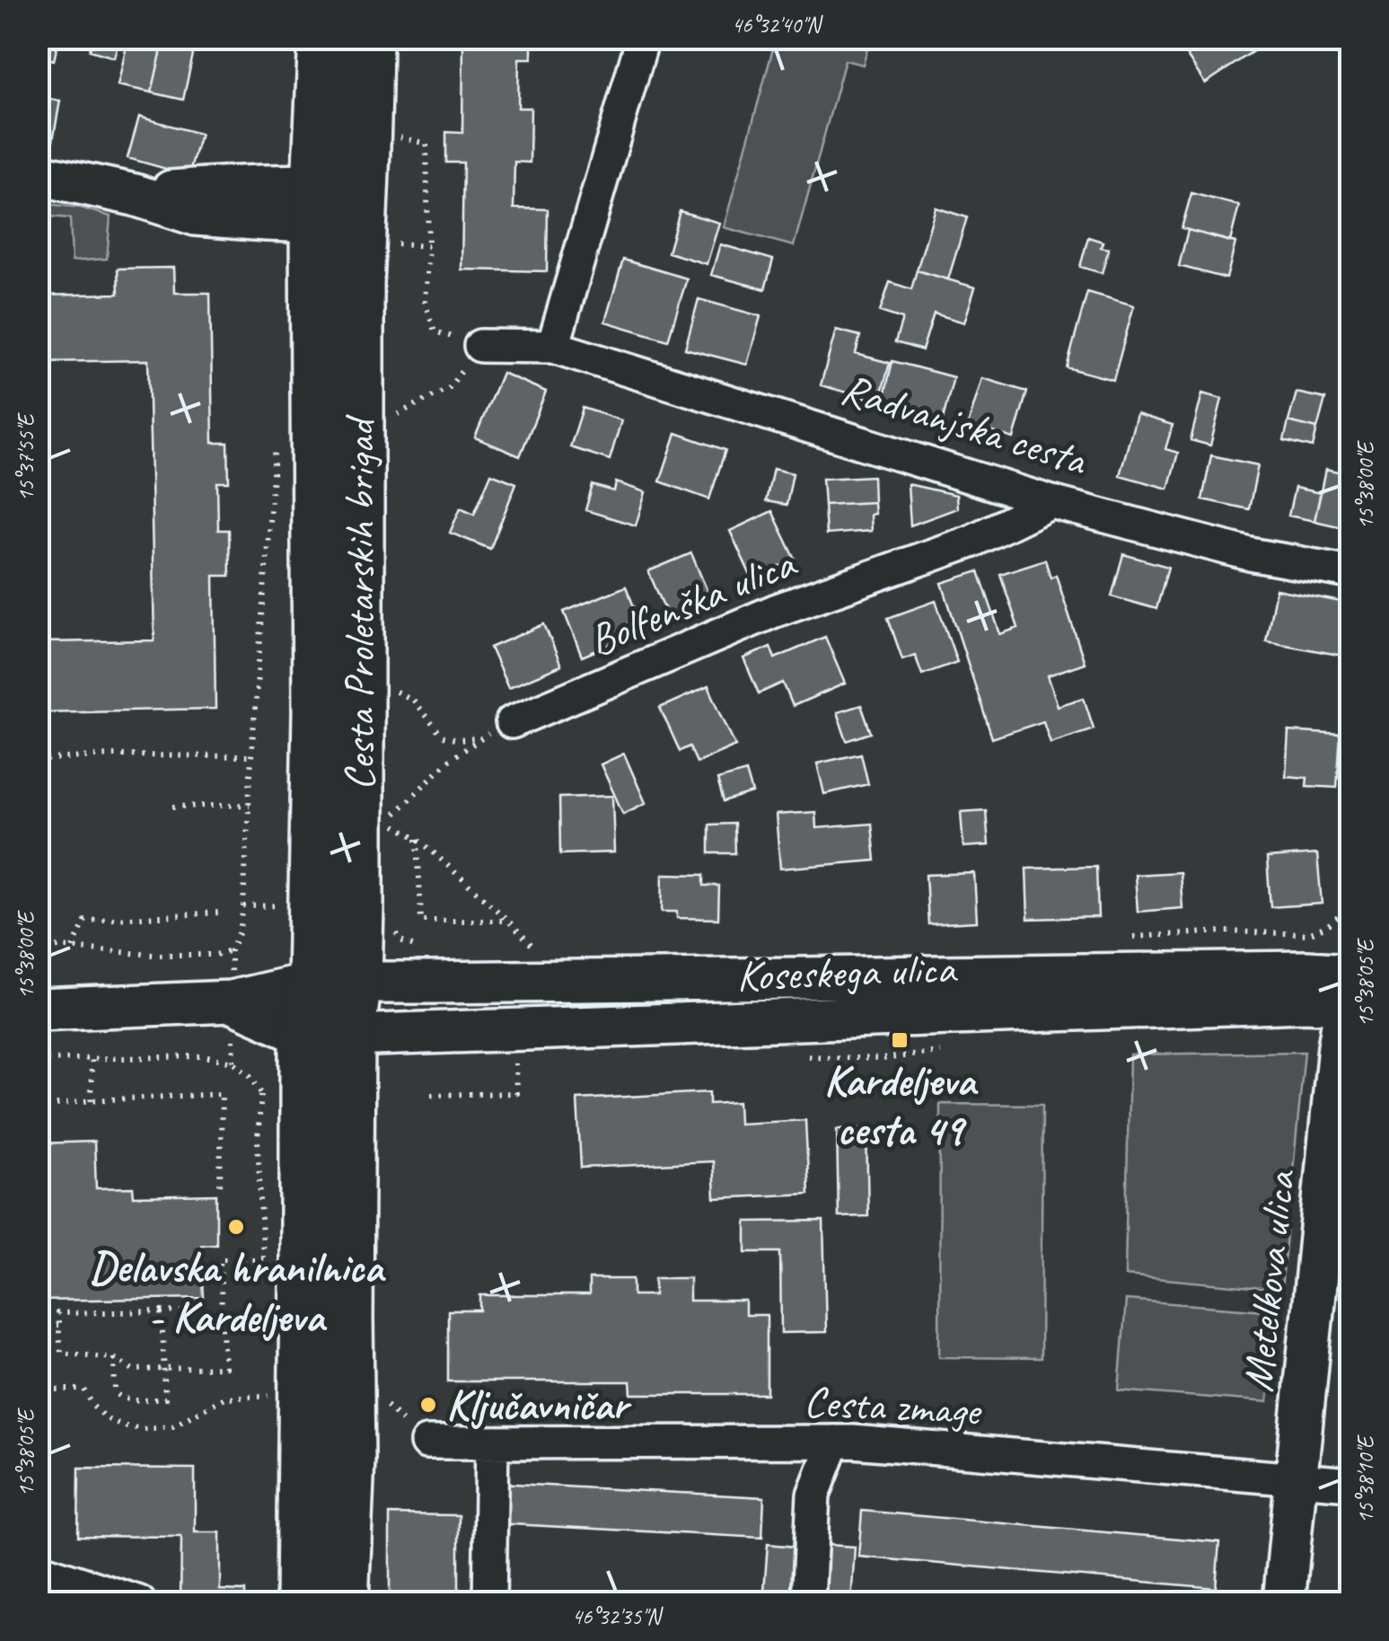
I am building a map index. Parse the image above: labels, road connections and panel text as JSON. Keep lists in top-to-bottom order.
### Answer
{
  "streets": {
    "main road": ["Cesta Proletarskih brigad"],
    "street": [
      "Radvanjska cesta",
      "Bolfenška ulica",
      "Koseskega ulica",
      "Metelkova ulica",
      "Cesta zmage"
    ]
  },
  "crossings": [
    ["Radvanjska cesta", "Bolfenška ulica"],
    ["Cesta Proletarskih brigad", "Koseskega ulica"],
    ["Koseskega ulica", "Metelkova ulica"],
    ["Metelkova ulica", "Cesta zmage"]
  ],
  "places": {
    "transit": ["Kardeljeva cesta 49"],
    "other": ["Delavska hranilnica - Kardeljeva", "Ključavničar"]
  },
  "coordinates": [
    "46°32'40\"N",
    "15°37'55\"E",
    "15°38'00\"E",
    "15°38'05\"E",
    "15°38'10\"E",
    "46°32'35\"N"
  ]
}
